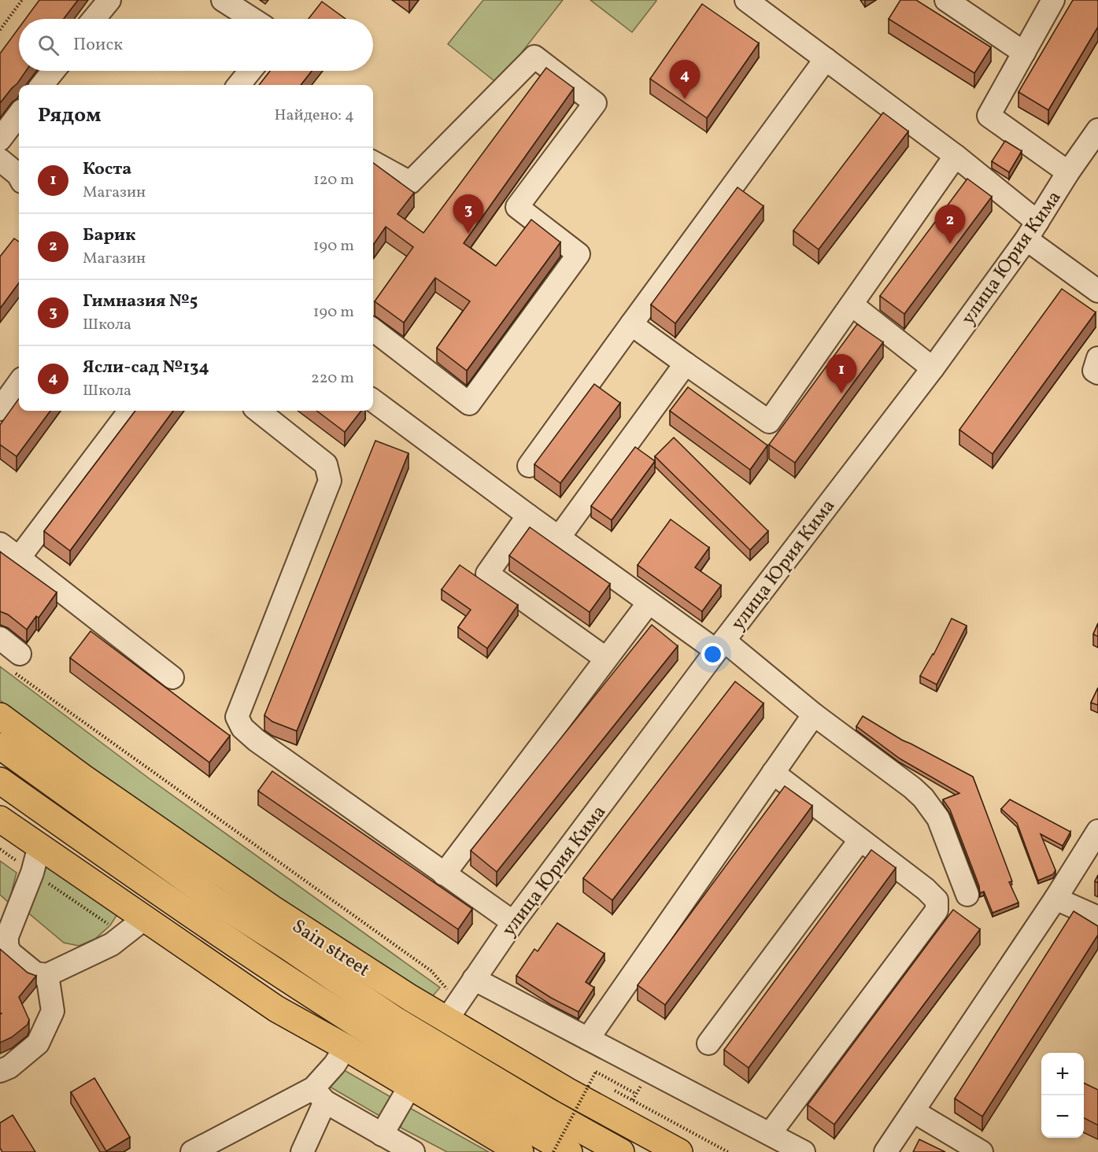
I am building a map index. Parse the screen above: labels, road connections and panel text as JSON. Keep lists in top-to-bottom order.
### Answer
{
  "streets": {
    "main road": ["Sain street"],
    "street": ["улица Юрия Кима"]
  },
  "crossings": [
    ["улица Юрия Кима", "Sain street"]
  ],
  "page": {
    "search": "Поиск",
    "pins": [
      "4",
      "3",
      "2",
      "1"
    ],
    "heading": ["Рядом", "Найдено: 4"],
    "list": [
      {
        "mark": "1",
        "name": "Коста",
        "note": "Магазин",
        "value": "120 m"
      },
      {
        "mark": "2",
        "name": "Барик",
        "note": "Магазин",
        "value": "190 m"
      },
      {
        "mark": "3",
        "name": "Гимназия №5",
        "note": "Школа",
        "value": "190 m"
      },
      {
        "mark": "4",
        "name": "Ясли-сад №134",
        "note": "Школа",
        "value": "220 m"
      }
    ],
    "map_buttons": ["+", "−"]
  }
}
